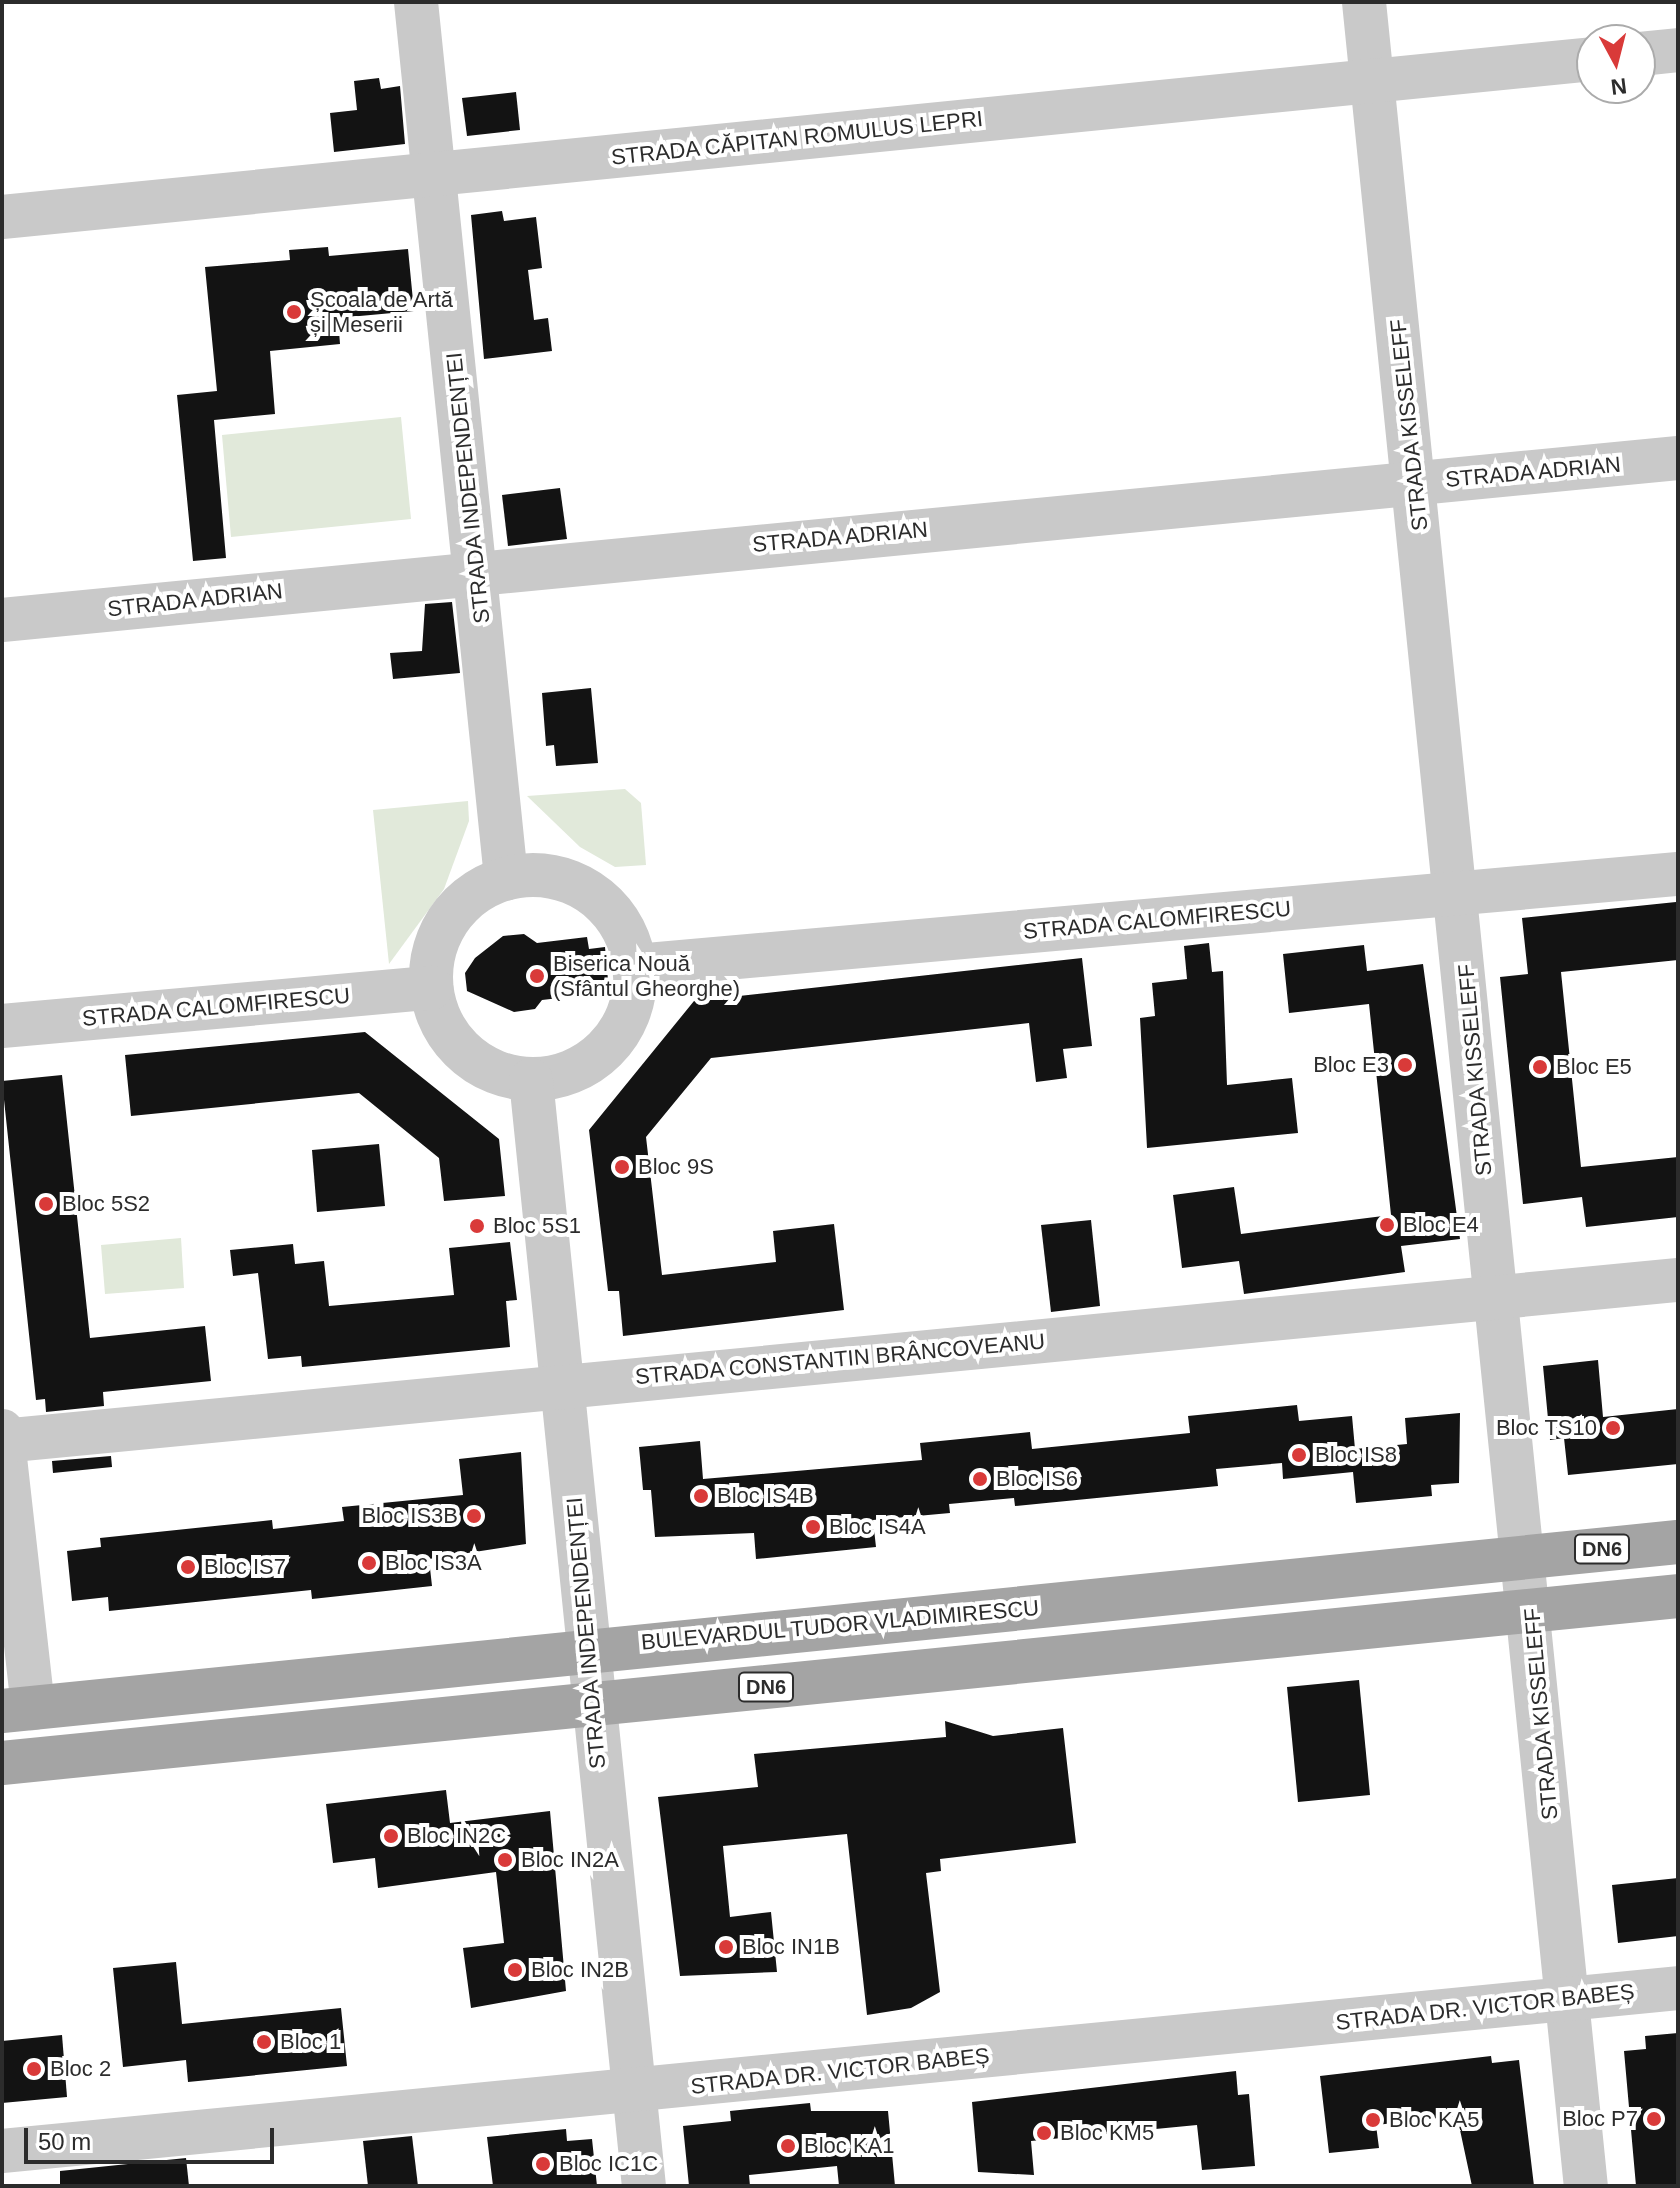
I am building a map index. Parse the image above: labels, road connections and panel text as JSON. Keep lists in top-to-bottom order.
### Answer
{
  "streets": {
    "main road": ["DN6", "BULEVARDUL TUDOR VLADIMIRESCU"],
    "street": [
      "STRADA CĂPITAN ROMULUS LEPRI",
      "STRADA KISSELEFF",
      "STRADA ADRIAN",
      "STRADA INDEPENDENȚEI",
      "STRADA CALOMFIRESCU",
      "STRADA CONSTANTIN BRÂNCOVEANU",
      "STRADA DR. VICTOR BABEȘ"
    ]
  },
  "crossings": [
    ["STRADA CĂPITAN ROMULUS LEPRI", "STRADA KISSELEFF"],
    ["STRADA CĂPITAN ROMULUS LEPRI", "STRADA INDEPENDENȚEI"],
    ["STRADA KISSELEFF", "STRADA ADRIAN"],
    ["STRADA KISSELEFF", "STRADA CALOMFIRESCU"],
    ["STRADA KISSELEFF", "STRADA CONSTANTIN BRÂNCOVEANU"],
    ["STRADA KISSELEFF", "DN6"],
    ["STRADA KISSELEFF", "BULEVARDUL TUDOR VLADIMIRESCU"],
    ["STRADA KISSELEFF", "STRADA DR. VICTOR BABEȘ"],
    ["STRADA ADRIAN", "STRADA INDEPENDENȚEI"],
    ["STRADA INDEPENDENȚEI", "STRADA CALOMFIRESCU"],
    ["STRADA INDEPENDENȚEI", "STRADA CONSTANTIN BRÂNCOVEANU"],
    ["STRADA INDEPENDENȚEI", "DN6"],
    ["STRADA INDEPENDENȚEI", "BULEVARDUL TUDOR VLADIMIRESCU"],
    ["STRADA INDEPENDENȚEI", "STRADA DR. VICTOR BABEȘ"]
  ],
  "places": [
    "Școala de Artă și Meserii",
    "Biserica Nouă (Sfântul Gheorghe)",
    "Bloc E3",
    "Bloc E5",
    "Bloc 9S",
    "Bloc 5S2",
    "Bloc E4",
    "Bloc 5S1",
    "Bloc TS10",
    "Bloc IS8",
    "Bloc IS6",
    "Bloc IS4B",
    "Bloc IS3B",
    "Bloc IS4A",
    "Bloc IS3A",
    "Bloc IS7",
    "Bloc IN2C",
    "Bloc IN2A",
    "Bloc IN1B",
    "Bloc IN2B",
    "Bloc 1",
    "Bloc 2",
    "Bloc P7",
    "Bloc KA5",
    "Bloc KM5",
    "Bloc KA1",
    "Bloc IC1C"
  ],
  "scale_bar": "50 m",
  "north": "bottom"
}
